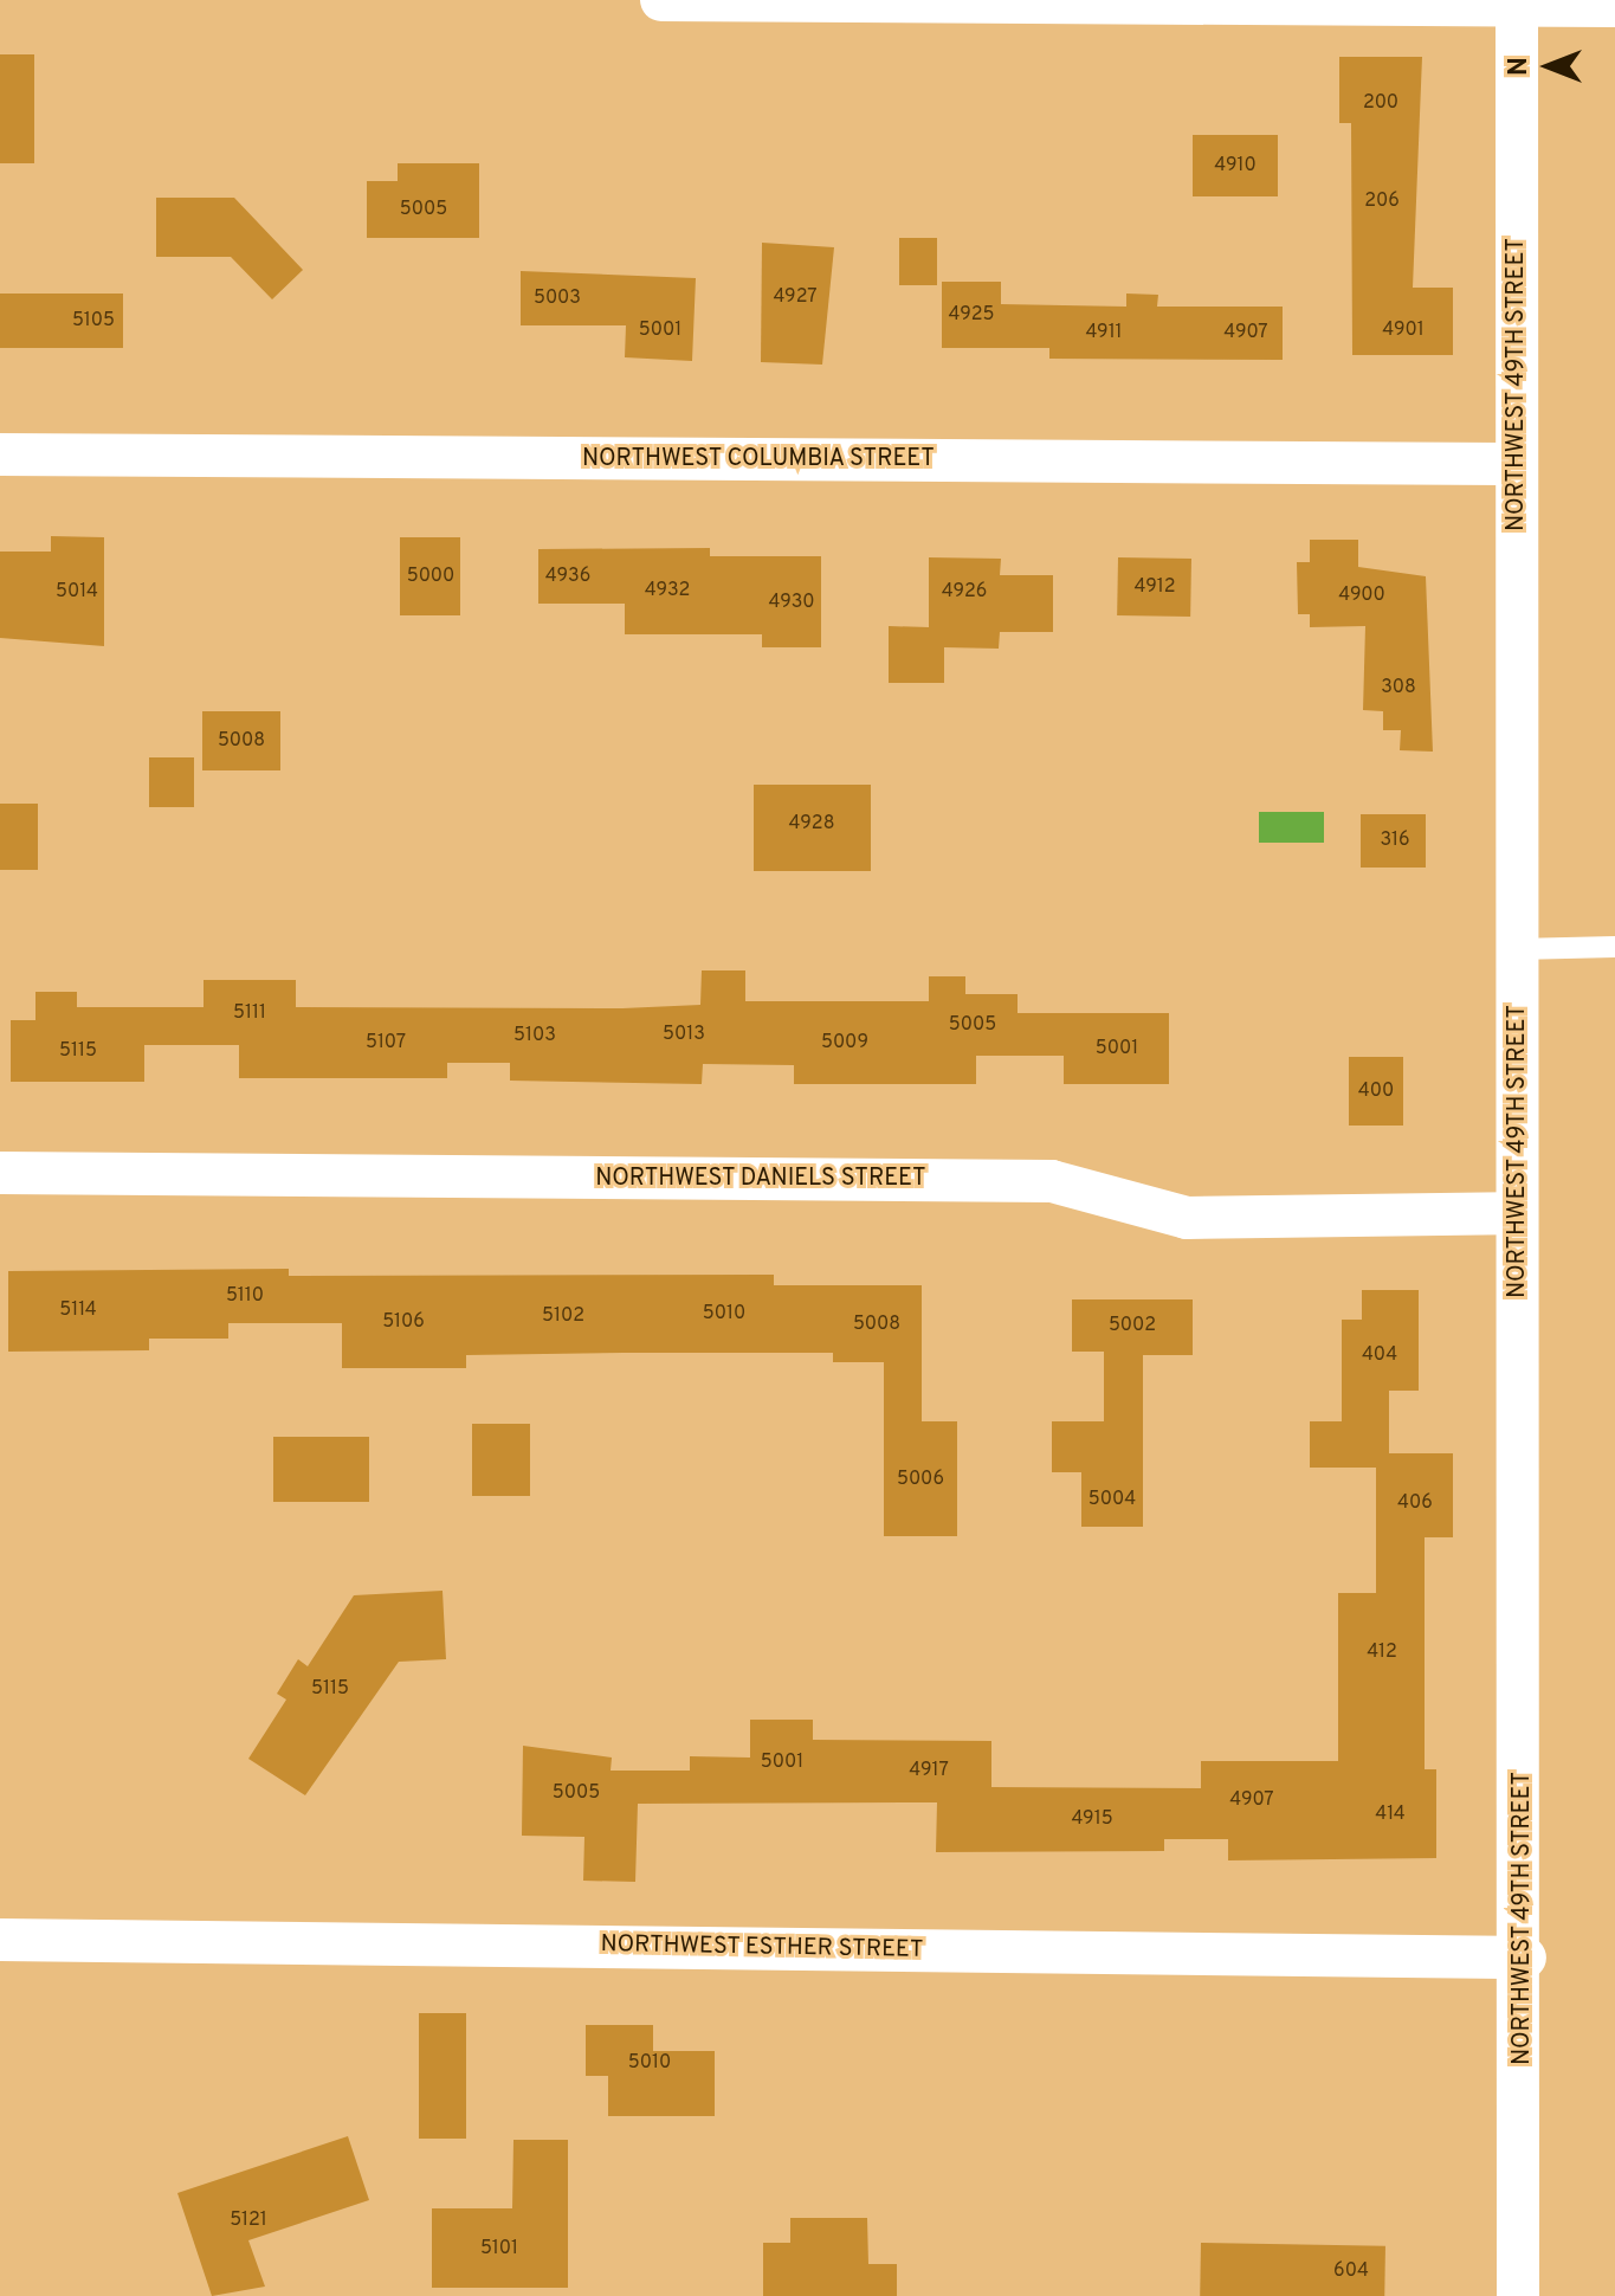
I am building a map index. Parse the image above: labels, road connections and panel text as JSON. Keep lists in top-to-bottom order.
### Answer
{
  "streets": {
    "street": [
      "NORTHWEST 49TH STREET",
      "NORTHWEST COLUMBIA STREET",
      "NORTHWEST DANIELS STREET",
      "NORTHWEST ESTHER STREET"
    ]
  },
  "crossings": [
    ["NORTHWEST 49TH STREET", "NORTHWEST COLUMBIA STREET"],
    ["NORTHWEST 49TH STREET", "NORTHWEST DANIELS STREET"],
    ["NORTHWEST 49TH STREET", "NORTHWEST ESTHER STREET"]
  ],
  "house_numbers": [
    "200",
    "4910",
    "206",
    "5005",
    "4927",
    "5003",
    "4925",
    "5105",
    "5001",
    "4901",
    "4911",
    "4907",
    "5000",
    "4936",
    "4912",
    "4932",
    "5014",
    "4926",
    "4900",
    "4930",
    "308",
    "5008",
    "4928",
    "316",
    "5111",
    "5005",
    "5013",
    "5103",
    "5107",
    "5009",
    "5001",
    "5115",
    "400",
    "5110",
    "5114",
    "5010",
    "5102",
    "5106",
    "5008",
    "5002",
    "404",
    "5006",
    "5004",
    "406",
    "412",
    "5115",
    "5001",
    "4917",
    "5005",
    "4907",
    "414",
    "4915",
    "5010",
    "5121",
    "5101",
    "604"
  ],
  "north": "left"
}
